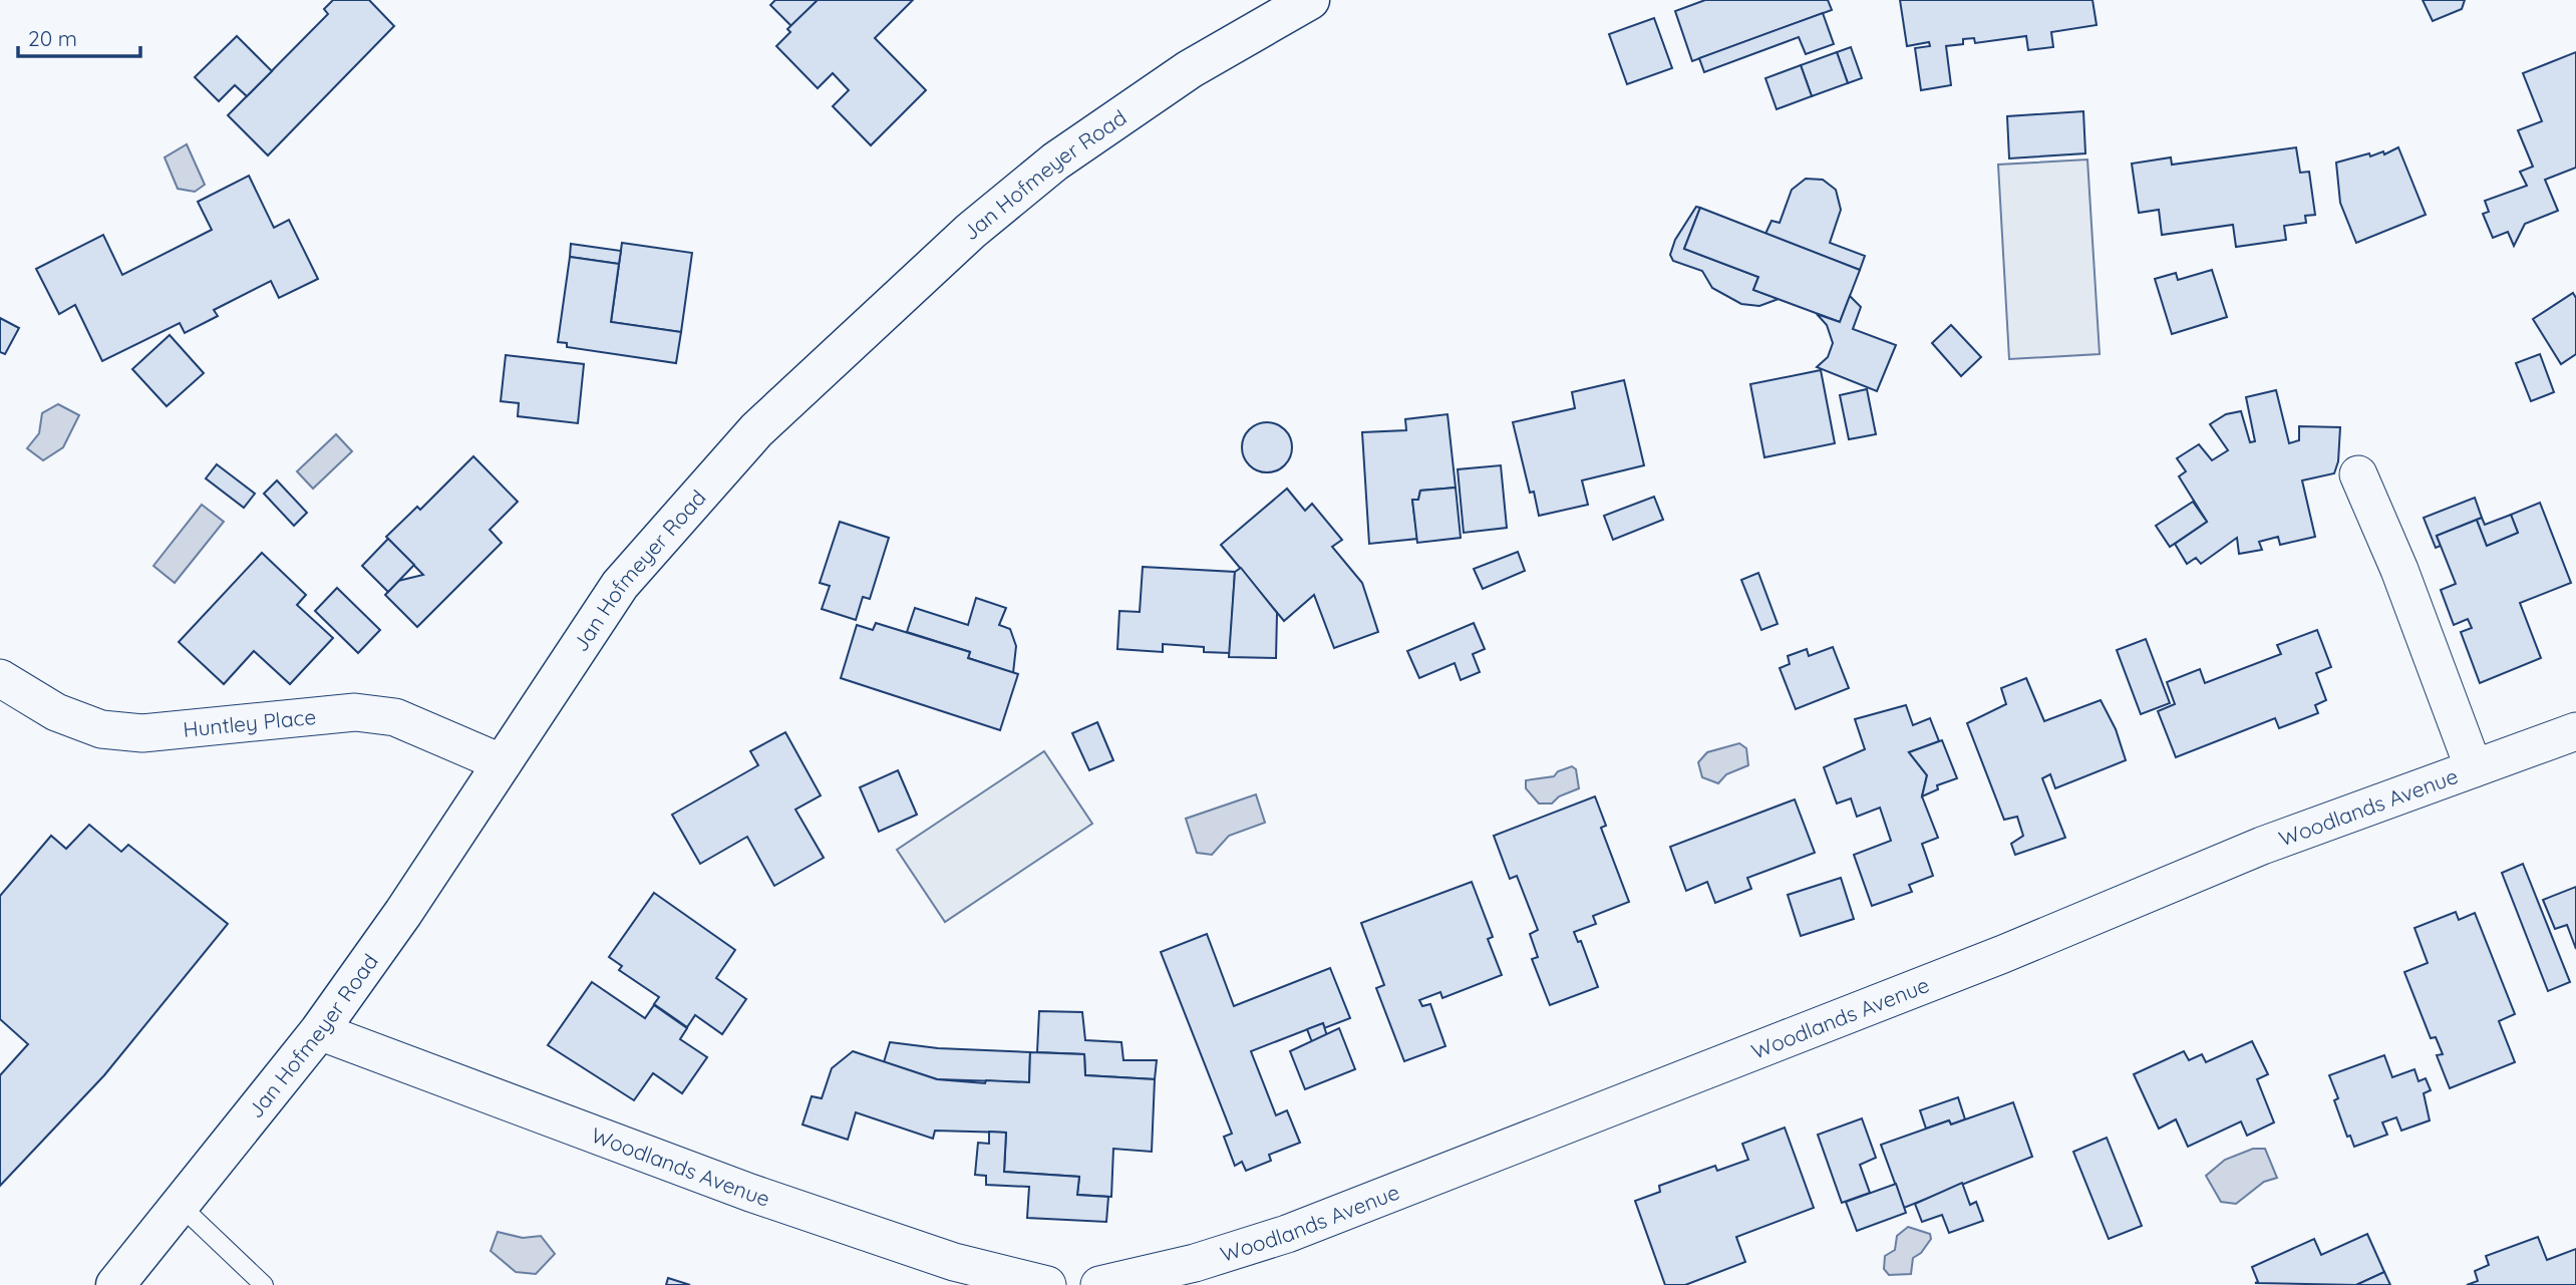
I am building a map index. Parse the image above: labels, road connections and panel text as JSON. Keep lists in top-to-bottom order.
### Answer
{
  "streets": {
    "street": ["Jan Hofmeyer Road", "Huntley Place", "Woodlands Avenue"]
  },
  "crossings": [
    ["Jan Hofmeyer Road", "Huntley Place"],
    ["Jan Hofmeyer Road", "Woodlands Avenue"]
  ],
  "scale_bar": "20 m"
}
